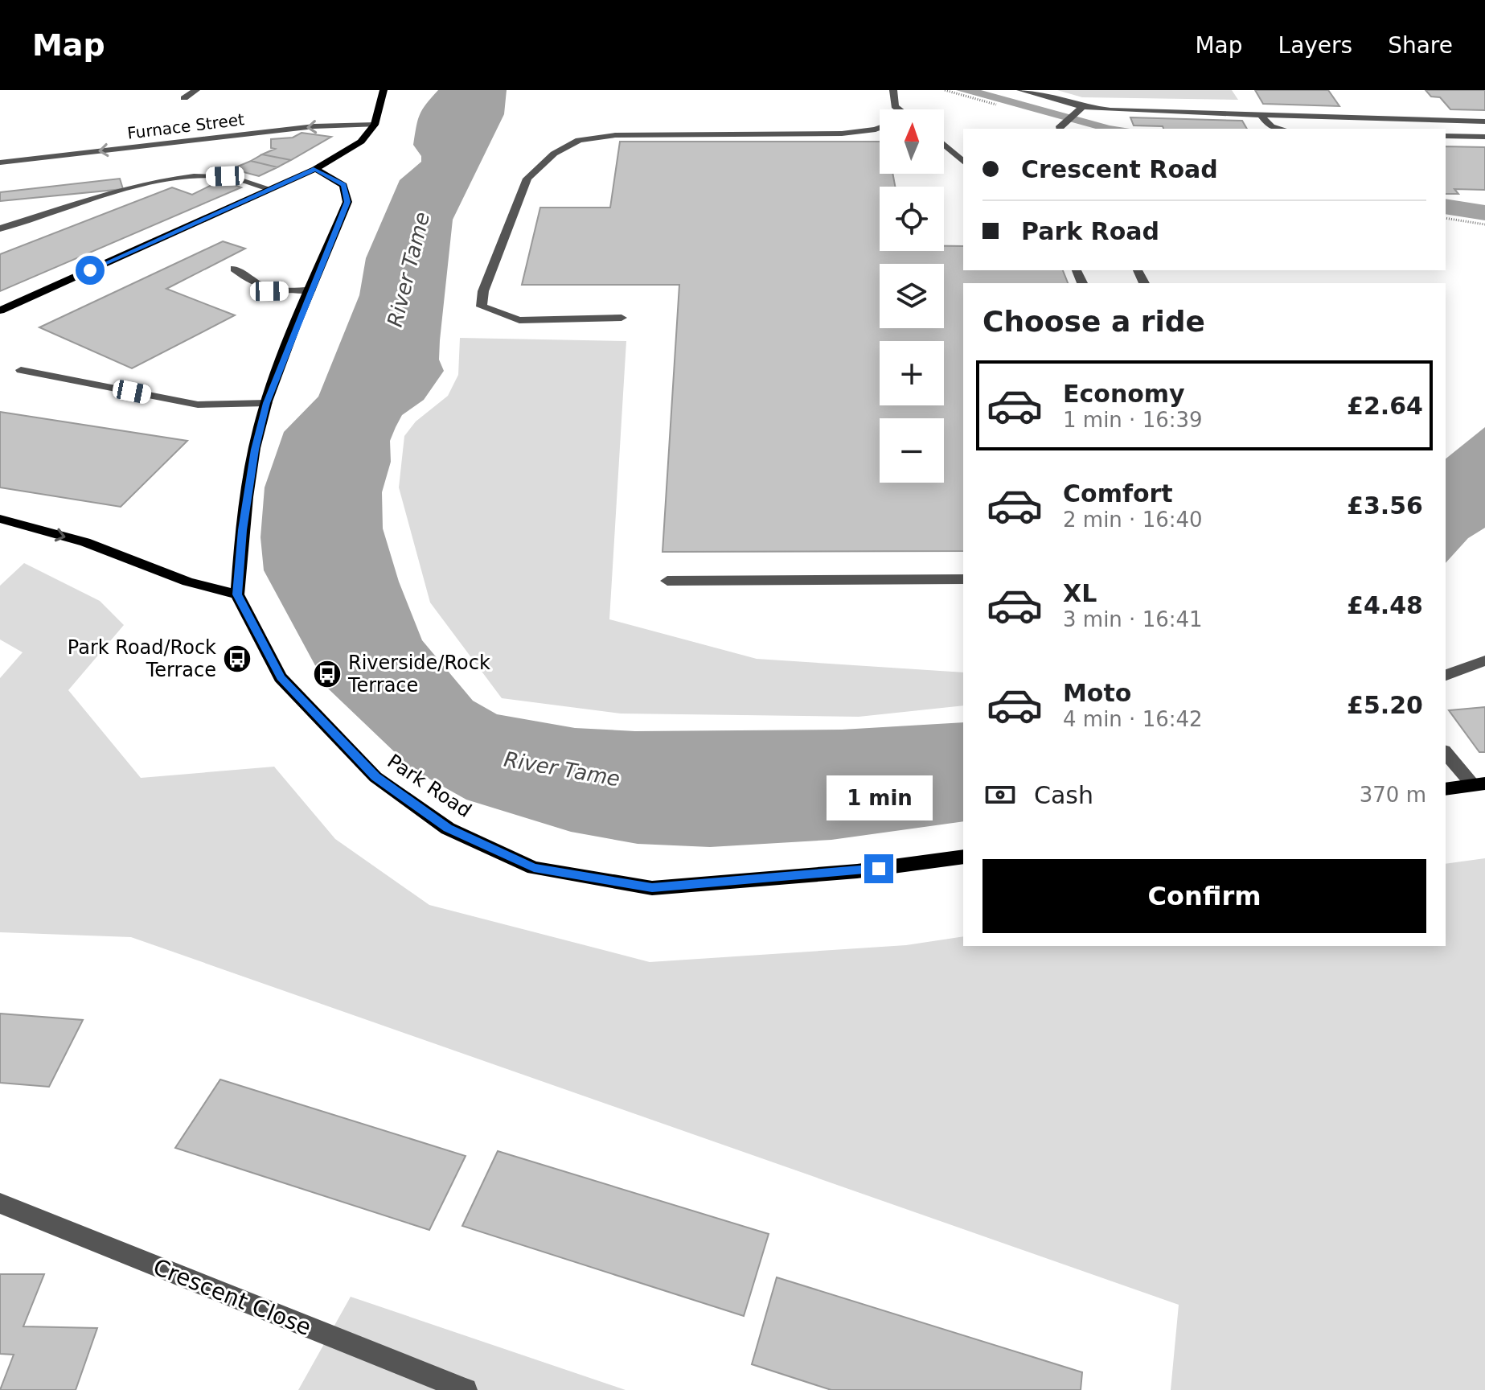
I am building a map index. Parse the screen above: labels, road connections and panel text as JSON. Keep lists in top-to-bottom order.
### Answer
{
  "streets": {
    "main road": ["Park Road"],
    "street": ["Furnace Street", "Crescent Close"]
  },
  "water": ["River Tame"],
  "places": {
    "bus stop": ["Park Road/Rock Terrace", "Riverside/Rock Terrace"]
  },
  "north": "top",
  "page": {
    "header": "Map",
    "nav": ["Map", "Layers", "Share"],
    "map_buttons": ["+", "−"],
    "banner": ["Crescent Road", "Park Road"],
    "heading": "Choose a ride",
    "list": [
      {
        "name": "Economy",
        "note": "1 min · 16:39",
        "value": "£2.64"
      },
      {
        "name": "Comfort",
        "note": "2 min · 16:40",
        "value": "£3.56"
      },
      {
        "name": "XL",
        "note": "3 min · 16:41",
        "value": "£4.48"
      },
      {
        "name": "Moto",
        "note": "4 min · 16:42",
        "value": "£5.20"
      }
    ],
    "pay": ["Cash", "370 m"],
    "bubble": "1 min",
    "buttons": "Confirm"
  }
}
